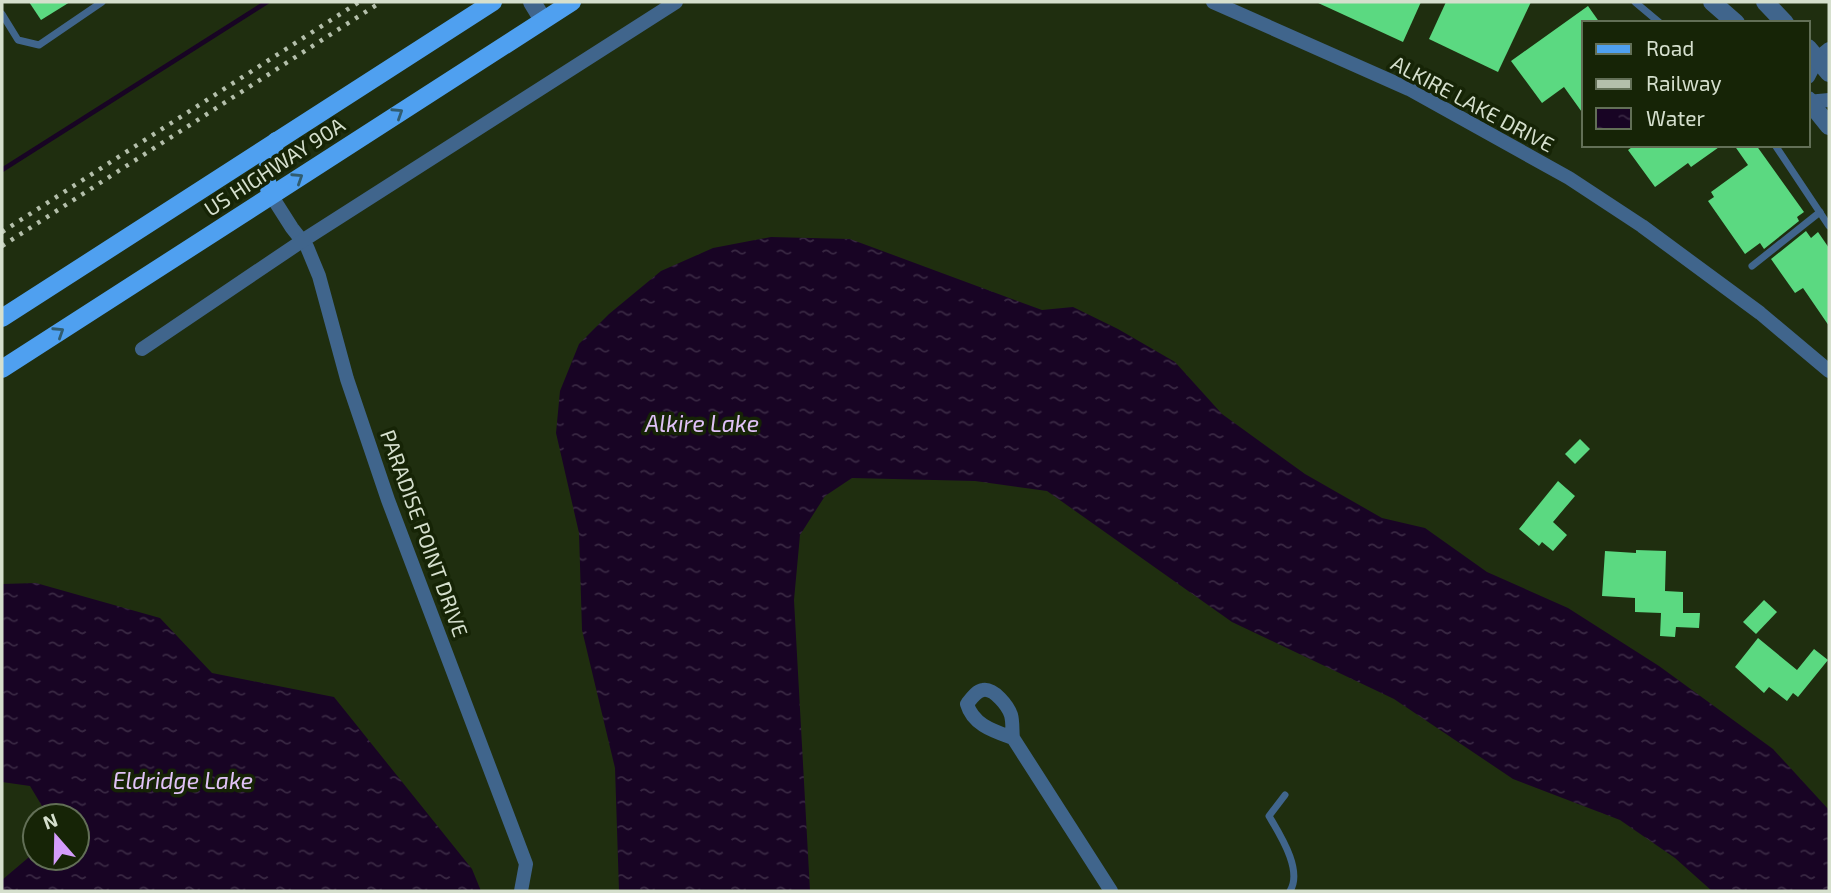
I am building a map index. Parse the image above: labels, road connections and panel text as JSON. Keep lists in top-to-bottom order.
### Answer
{
  "streets": {
    "main road": ["US HIGHWAY 90A"],
    "street": ["ALKIRE LAKE DRIVE", "PARADISE POINT DRIVE"]
  },
  "crossings": [
    ["US HIGHWAY 90A", "PARADISE POINT DRIVE"]
  ],
  "water": ["Alkire Lake", "Eldridge Lake"],
  "legend": ["Road", "Railway", "Water"],
  "north": "top"
}
